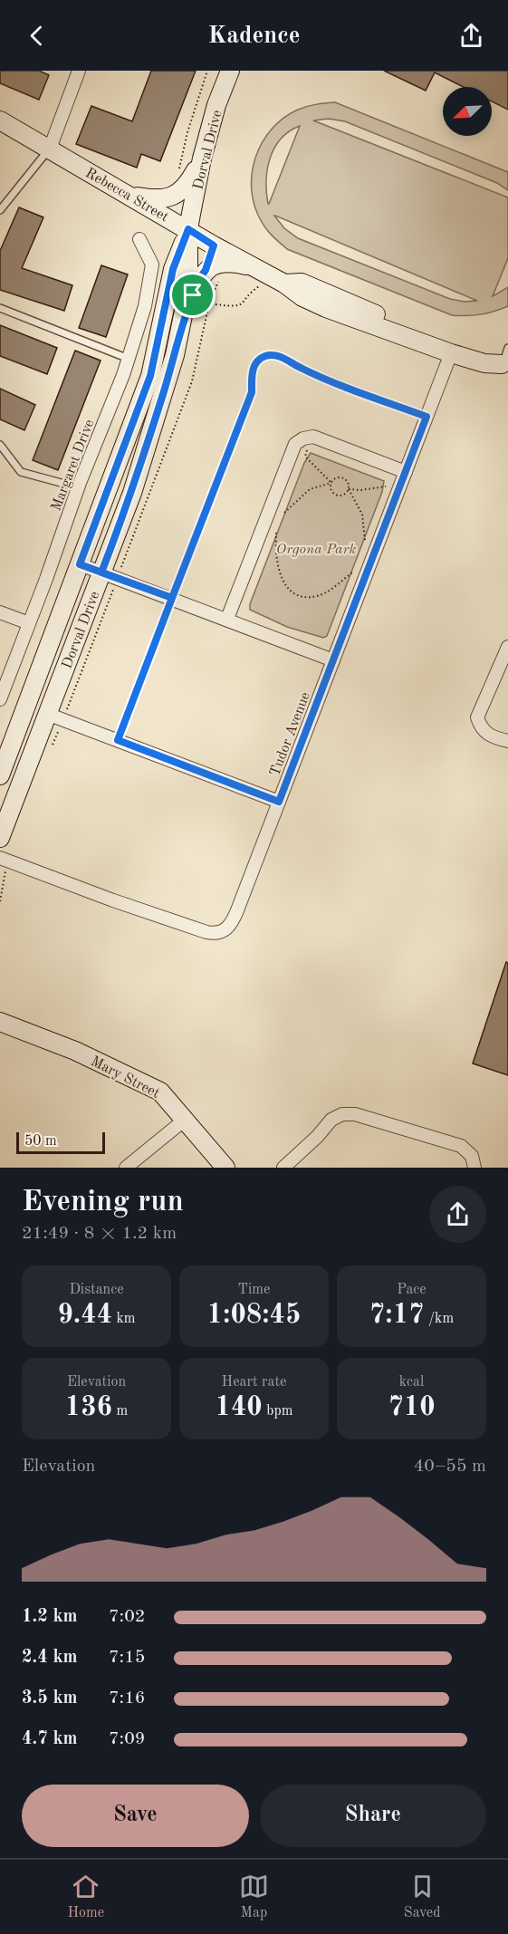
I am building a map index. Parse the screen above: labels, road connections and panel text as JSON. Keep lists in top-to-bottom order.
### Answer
{
  "streets": {
    "main road": ["Dorval Drive", "Rebecca Street", "Mary Street"],
    "street": ["Margaret Drive", "Tudor Avenue"]
  },
  "crossings": [
    ["Dorval Drive", "Rebecca Street"],
    ["Rebecca Street", "Tudor Avenue"]
  ],
  "parks": ["Orgona Park"],
  "scale_bar": "50 m",
  "north": "bottom left",
  "page": {
    "header": "Kadence",
    "scale": "50 m",
    "heading": ["Evening run", "21:49 · 8 × 1.2 km"],
    "stats": [
      ["Distance", "9.44 km"],
      ["Time", "1:08:45"],
      ["Pace", "7:17 /km"],
      ["Elevation", "136 m"],
      ["Heart rate", "140 bpm"],
      ["kcal", "710"]
    ],
    "chart": ["Elevation", "40–55 m"],
    "list": [
      {
        "name": "1.2 km",
        "note": "7:02"
      },
      {
        "name": "2.4 km",
        "note": "7:15"
      },
      {
        "name": "3.5 km",
        "note": "7:16"
      },
      {
        "name": "4.7 km",
        "note": "7:09"
      }
    ],
    "buttons": ["Save", "Share"],
    "tabs": ["Home", "Map", "Saved"]
  }
}
